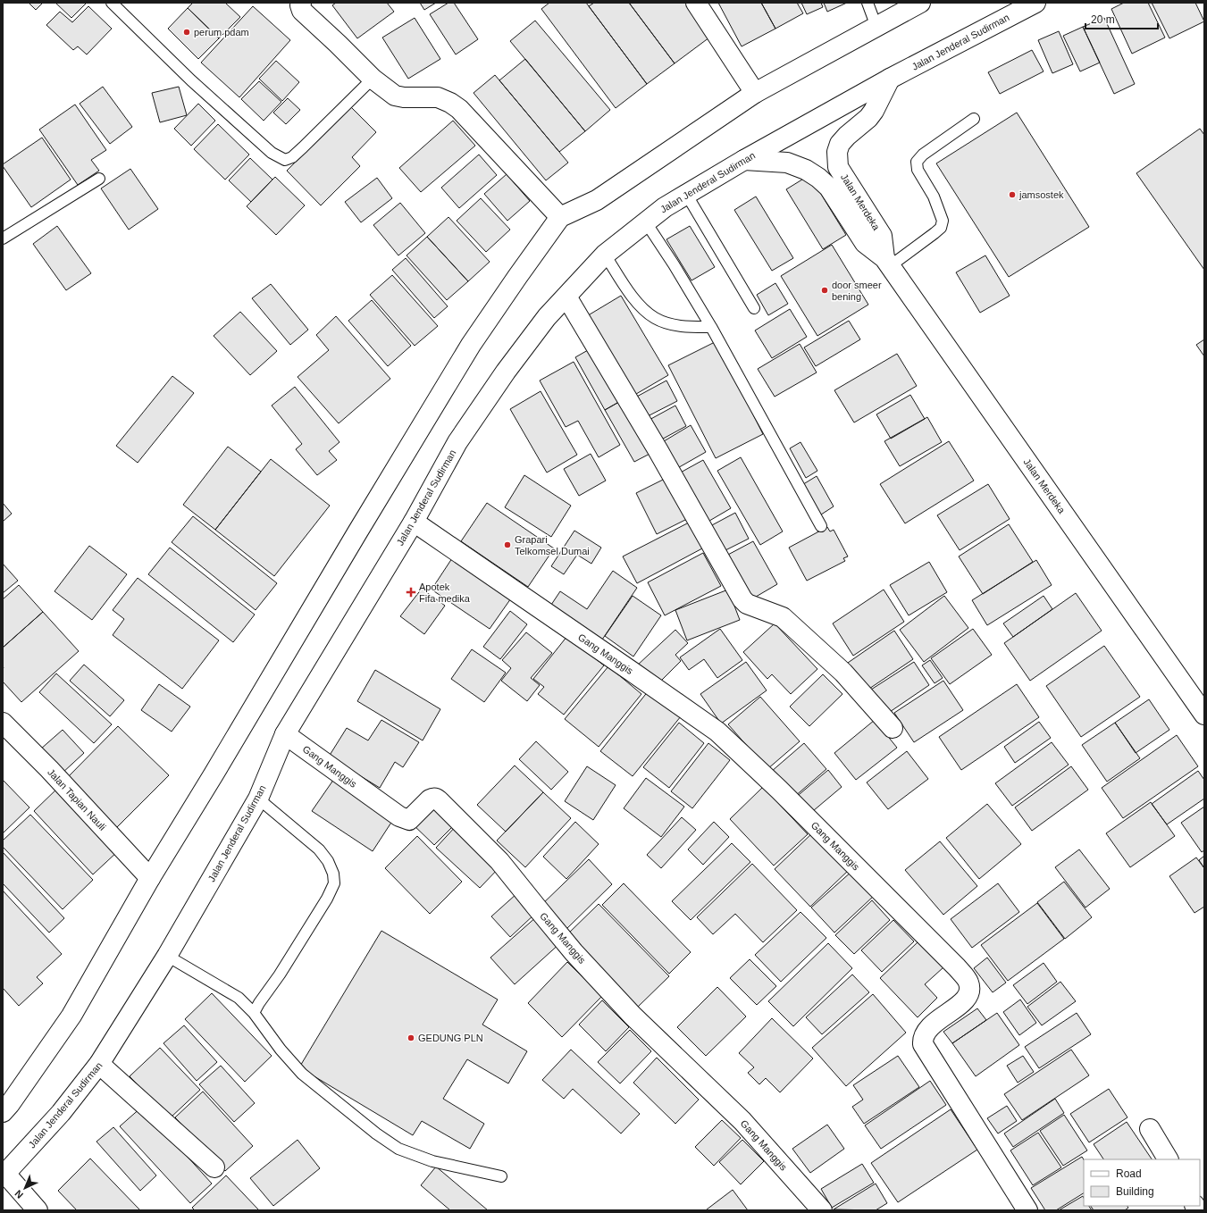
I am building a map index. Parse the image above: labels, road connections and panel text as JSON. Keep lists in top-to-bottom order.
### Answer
{
  "streets": {
    "street": [
      "Jalan Jenderal Sudirman",
      "Jalan Merdeka",
      "Gang Manggis",
      "Jalan Tapian Nauli"
    ]
  },
  "crossings": [
    ["Jalan Jenderal Sudirman", "Jalan Merdeka"],
    ["Jalan Jenderal Sudirman", "Gang Manggis"]
  ],
  "places": {
    "other": [
      "perum pdam",
      "jamsostek",
      "door smeer bening",
      "Grapari Telkomsel Dumai",
      "GEDUNG PLN"
    ],
    "health": ["Apotek Fifa medika"]
  },
  "legend": ["Road", "Building"],
  "scale_bar": "20 m",
  "north": "bottom left"
}
